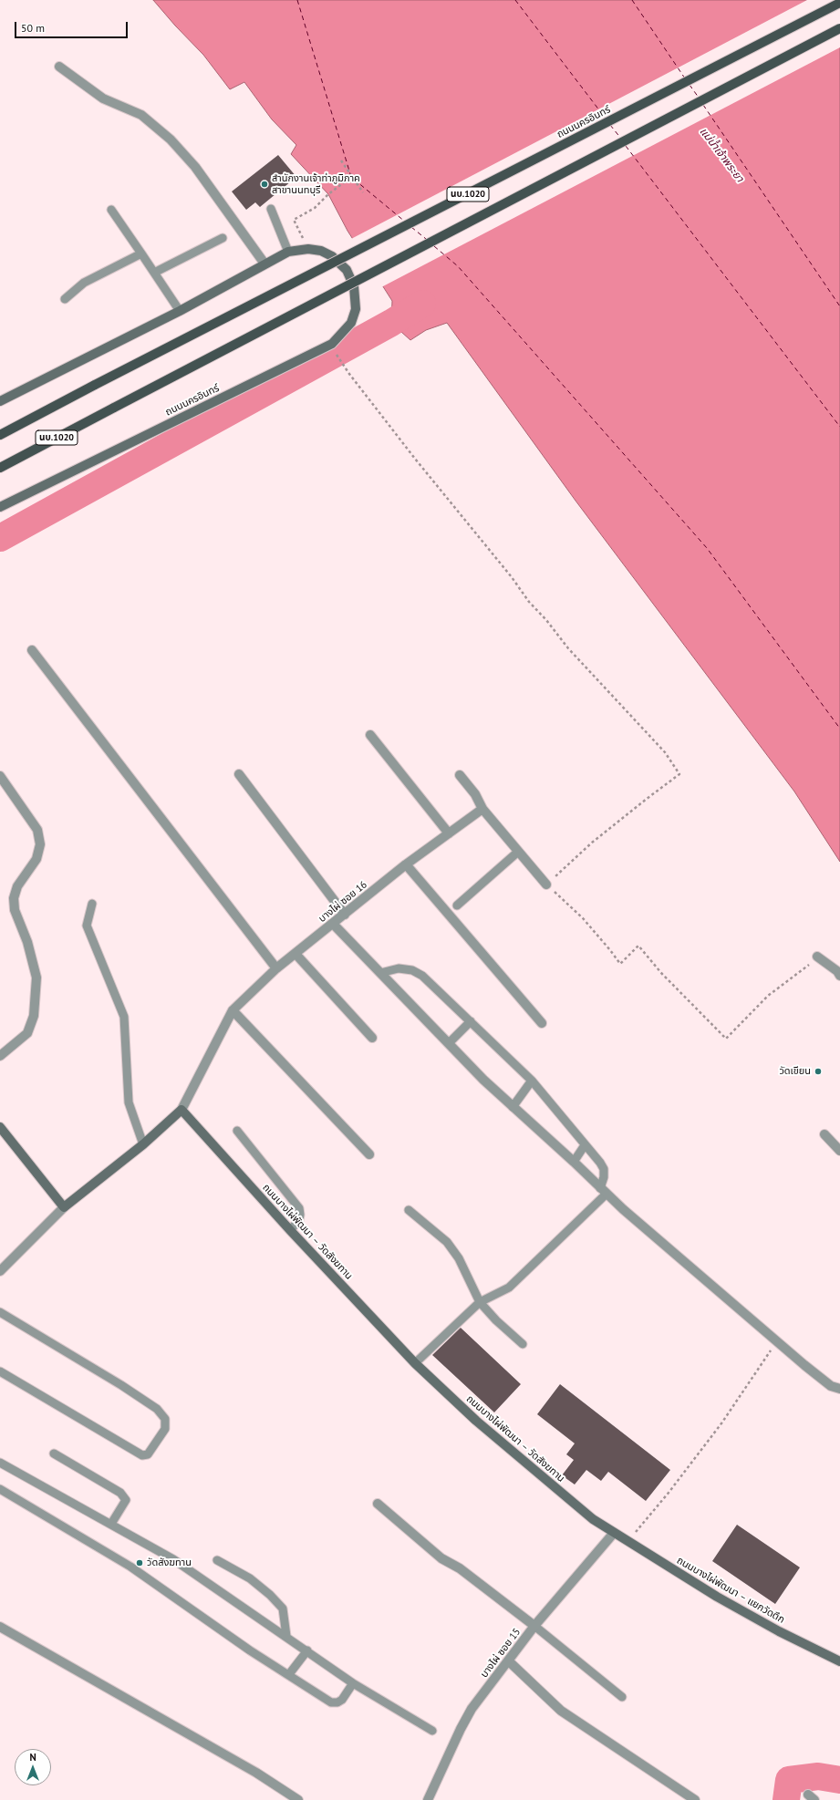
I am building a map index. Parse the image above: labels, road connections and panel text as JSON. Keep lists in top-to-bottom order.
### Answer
{
  "streets": {
    "main road": ["ถนนนครอินทร์", "นบ.1020"],
    "street": [
      "บางไผ่ ซอย 16",
      "ถนนบางไผ่พัฒนา – วัดสังฆทาน",
      "ถนนบางไผ่พัฒนา – แยกวัดตึก",
      "บางไผ่ ซอย 15"
    ]
  },
  "crossings": [
    ["บางไผ่ ซอย 16", "ถนนบางไผ่พัฒนา – วัดสังฆทาน"],
    ["ถนนบางไผ่พัฒนา – วัดสังฆทาน", "ถนนบางไผ่พัฒนา – แยกวัดตึก"],
    ["ถนนบางไผ่พัฒนา – วัดสังฆทาน", "บางไผ่ ซอย 15"],
    ["ถนนบางไผ่พัฒนา – แยกวัดตึก", "บางไผ่ ซอย 15"]
  ],
  "water": ["แม่น้ำเจ้าพระยา"],
  "places": ["สำนักงานเจ้าท่าภูมิภาค สาขานนทบุรี", "วัดเขียน", "วัดสังฆทาน"],
  "scale_bar": "50 m",
  "north": "top"
}
